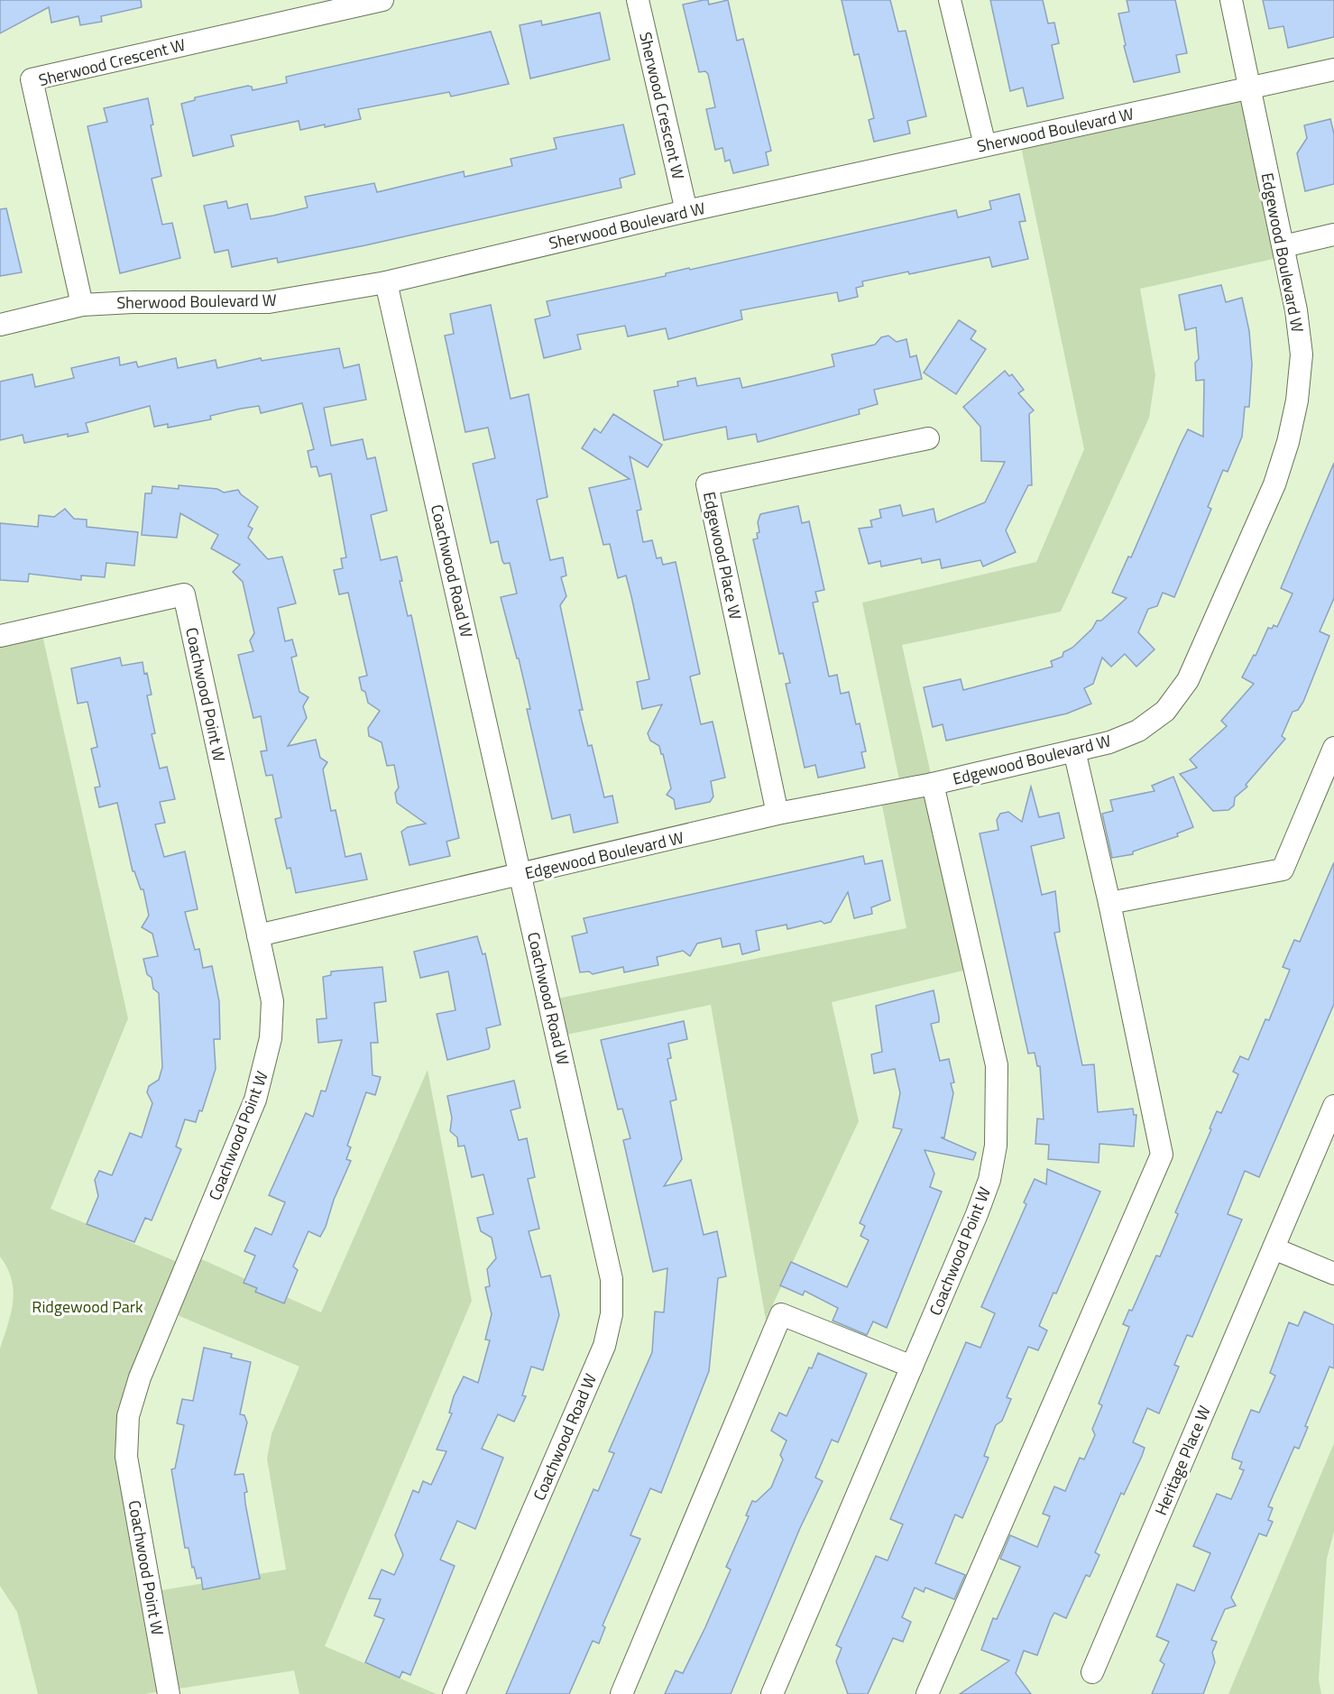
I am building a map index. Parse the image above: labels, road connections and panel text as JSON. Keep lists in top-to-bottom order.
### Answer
{
  "streets": {
    "street": [
      "Sherwood Crescent W",
      "Sherwood Boulevard W",
      "Edgewood Boulevard W",
      "Edgewood Place W",
      "Coachwood Road W",
      "Coachwood Point W",
      "Heritage Place W"
    ]
  },
  "crossings": [
    ["Sherwood Crescent W", "Sherwood Boulevard W"],
    ["Sherwood Boulevard W", "Edgewood Boulevard W"],
    ["Sherwood Boulevard W", "Coachwood Road W"],
    ["Edgewood Boulevard W", "Edgewood Place W"],
    ["Edgewood Boulevard W", "Coachwood Road W"],
    ["Edgewood Boulevard W", "Coachwood Point W"]
  ],
  "parks": ["Ridgewood Park"]
}
